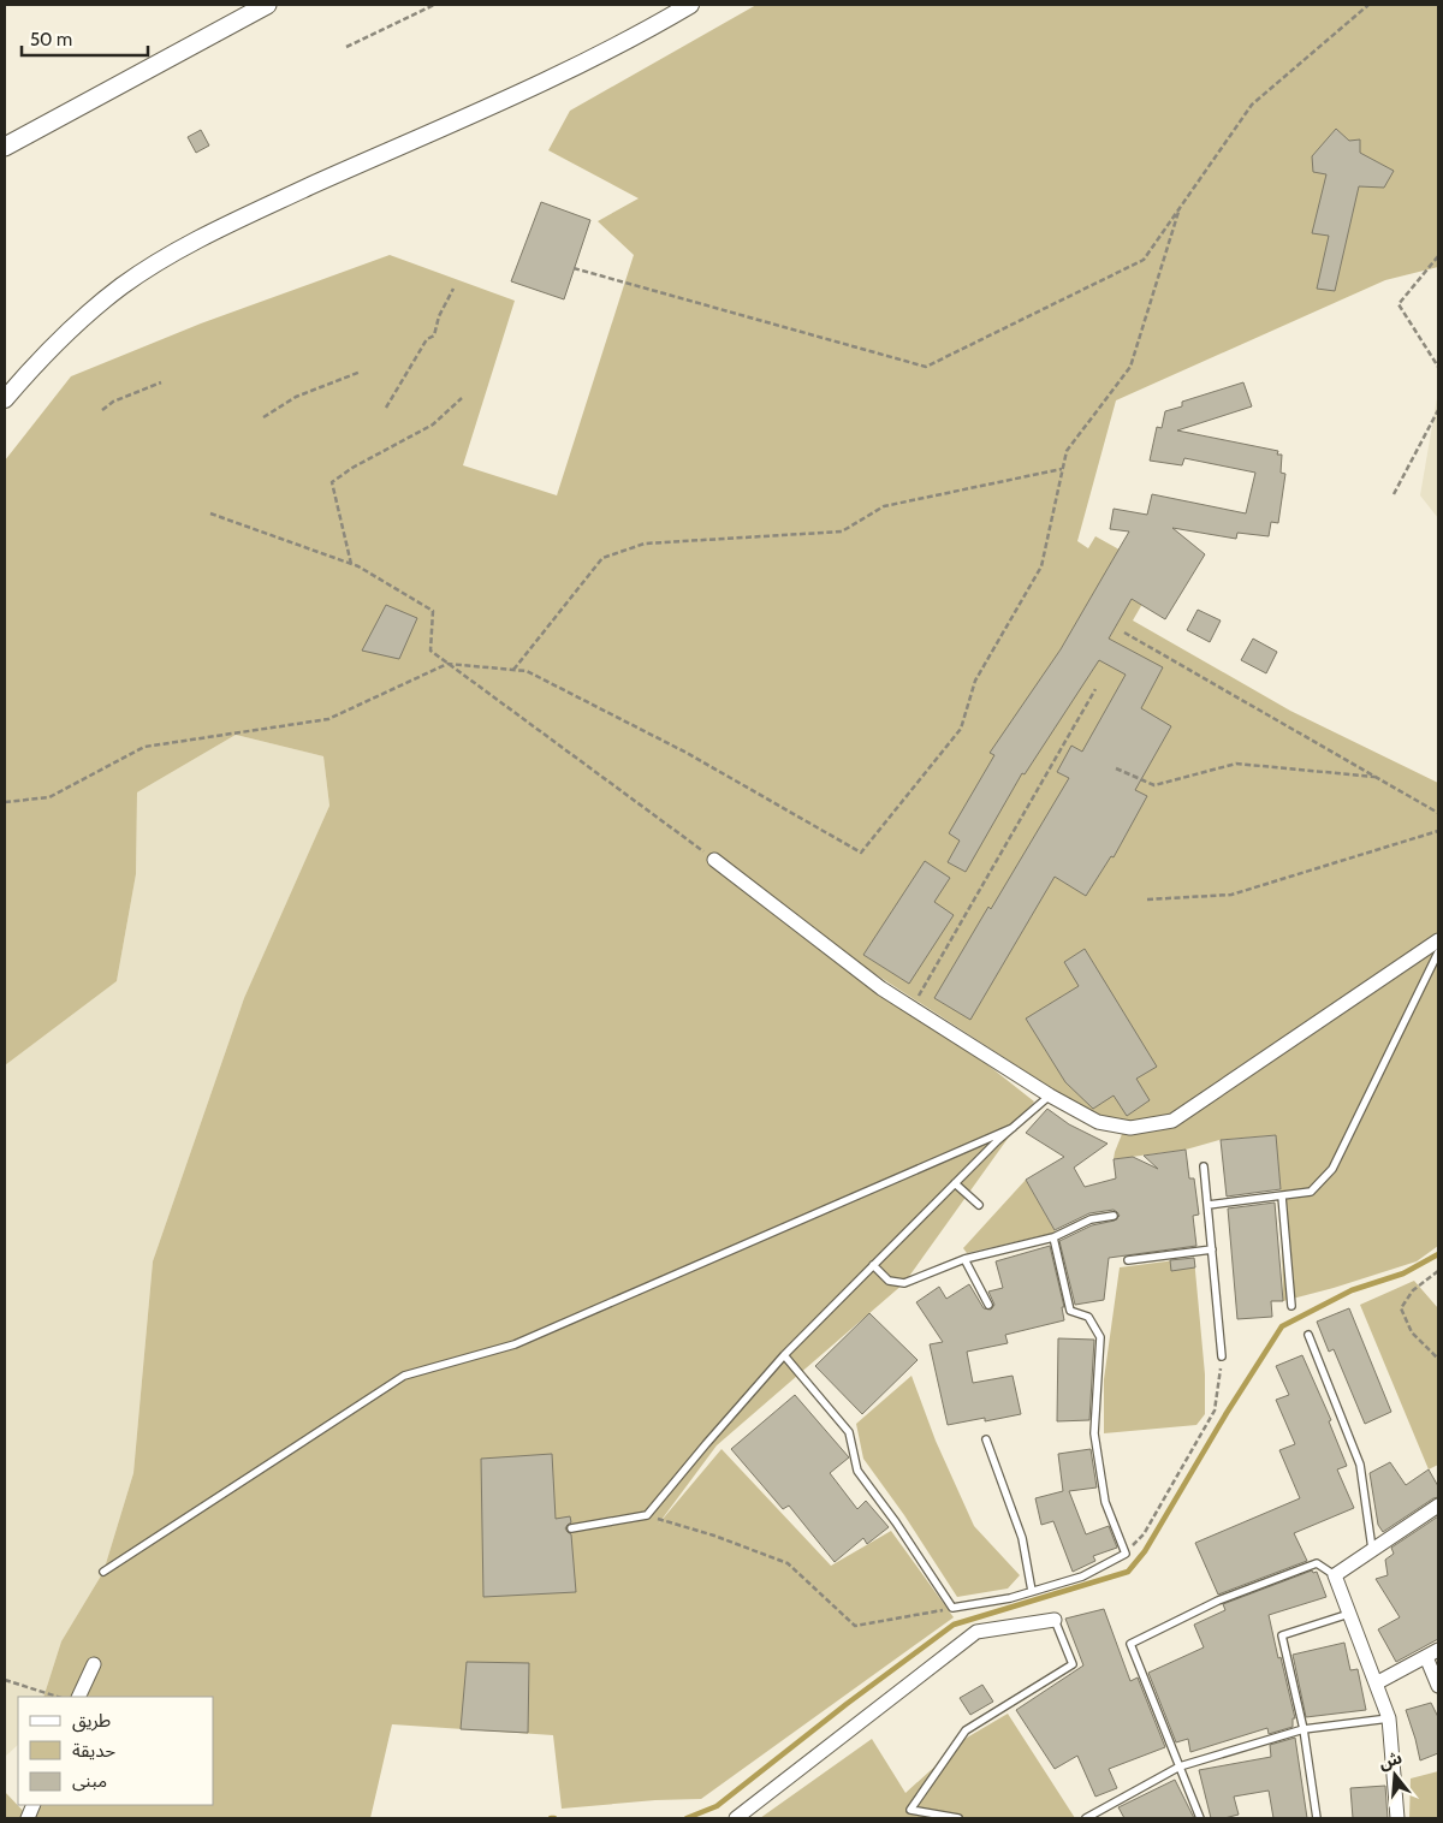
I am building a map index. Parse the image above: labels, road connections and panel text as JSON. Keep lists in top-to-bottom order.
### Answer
{
  "legend": ["طريق", "حديقة", "مبنى"],
  "scale_bar": "50 m",
  "north": "top"
}
